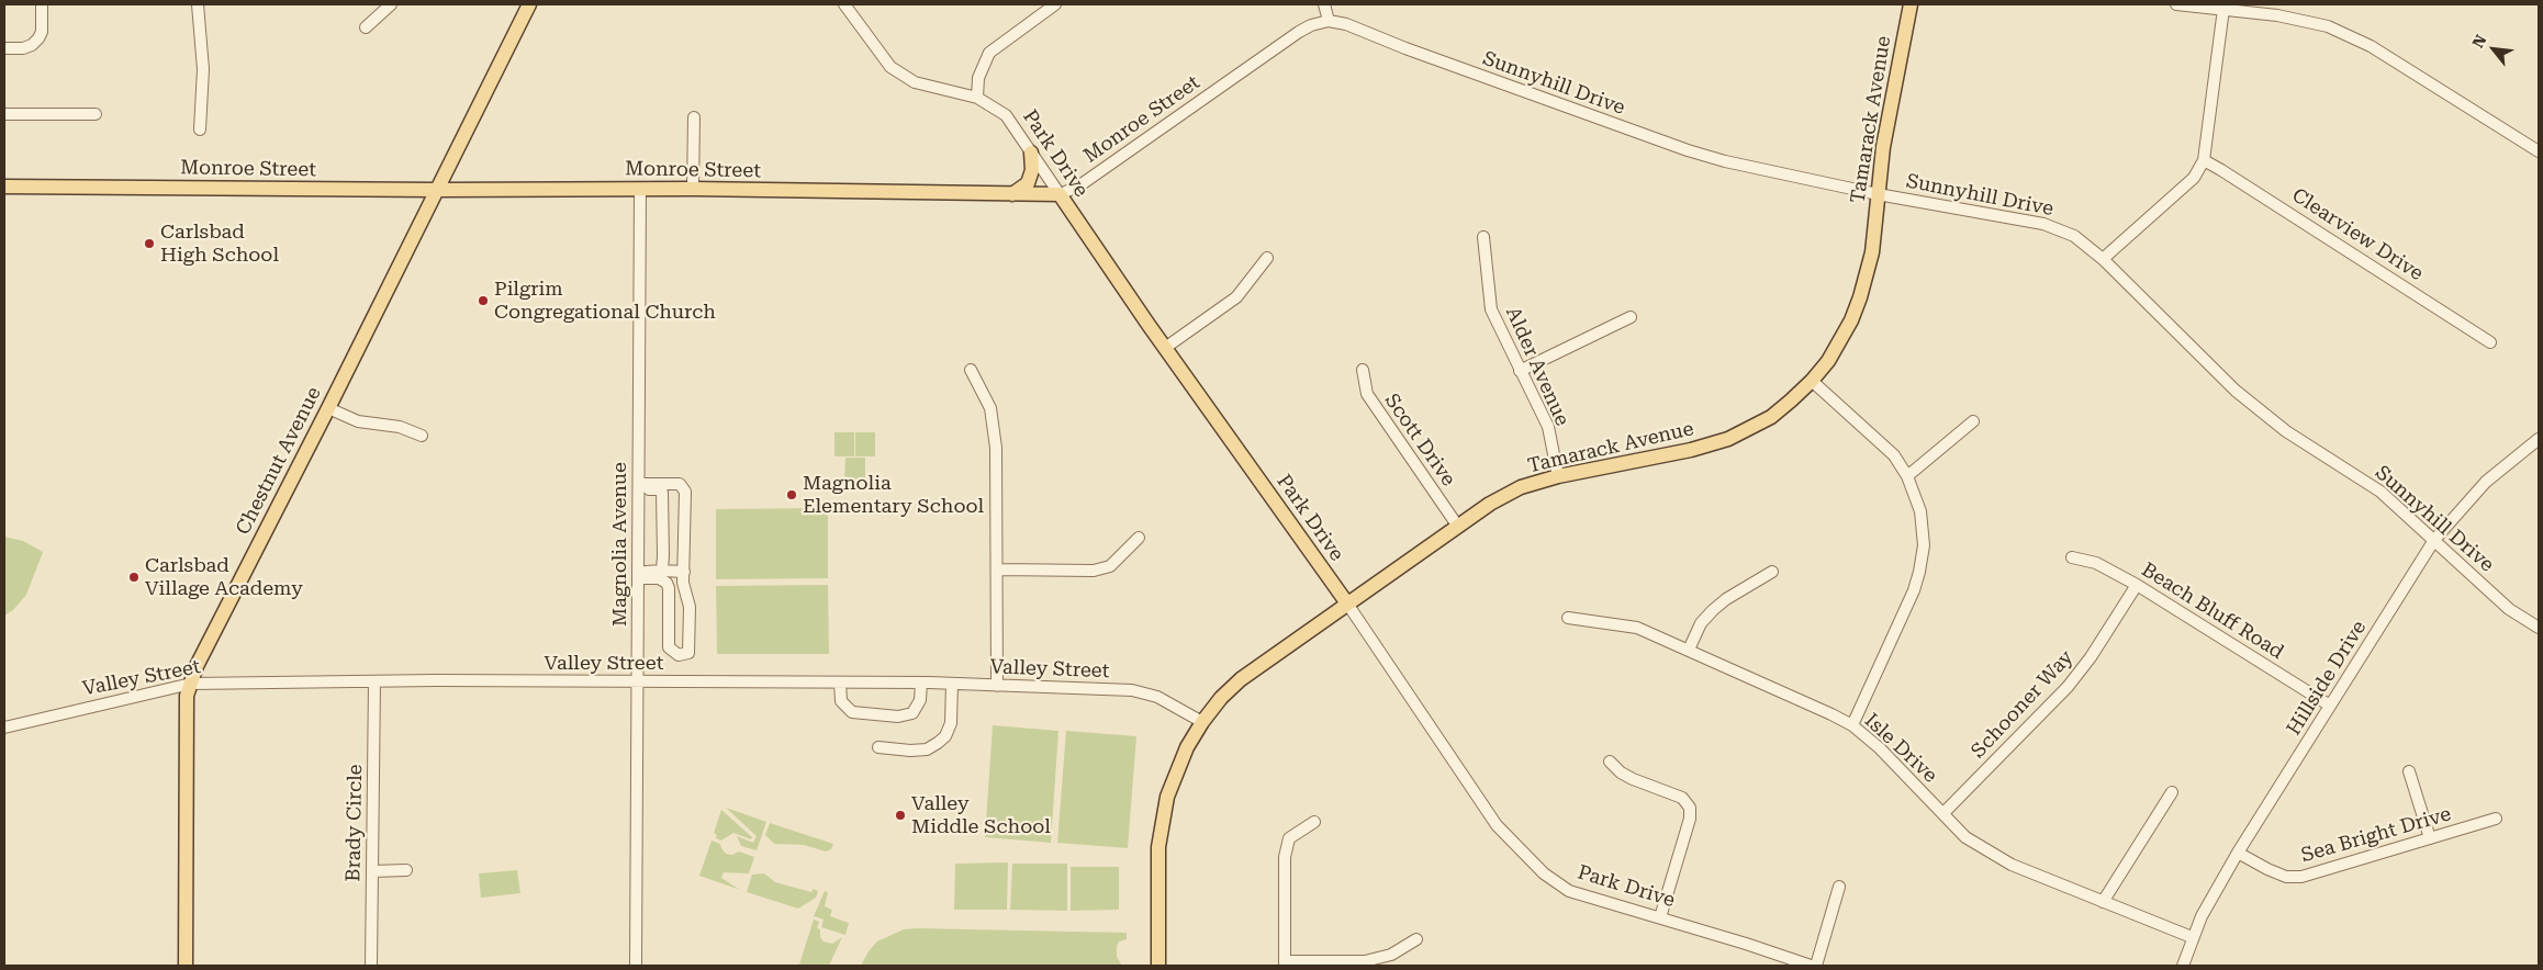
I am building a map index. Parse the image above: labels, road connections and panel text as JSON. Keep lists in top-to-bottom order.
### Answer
{
  "streets": {
    "main road": [
      "Monroe Street",
      "Tamarack Avenue",
      "Park Drive",
      "Chestnut Avenue"
    ],
    "street": [
      "Sunnyhill Drive",
      "Clearview Drive",
      "Alder Avenue",
      "Scott Drive",
      "Magnolia Avenue",
      "Beach Bluff Road",
      "Valley Street",
      "Hillside Drive",
      "Schooner Way",
      "Isle Drive",
      "Brady Circle",
      "Sea Bright Drive"
    ]
  },
  "crossings": [
    ["Sunnyhill Drive", "Monroe Street"],
    ["Sunnyhill Drive", "Tamarack Avenue"],
    ["Sunnyhill Drive", "Hillside Drive"],
    ["Monroe Street", "Park Drive"],
    ["Monroe Street", "Chestnut Avenue"],
    ["Monroe Street", "Magnolia Avenue"],
    ["Tamarack Avenue", "Park Drive"],
    ["Tamarack Avenue", "Alder Avenue"],
    ["Tamarack Avenue", "Scott Drive"],
    ["Tamarack Avenue", "Valley Street"],
    ["Chestnut Avenue", "Valley Street"],
    ["Magnolia Avenue", "Valley Street"],
    ["Beach Bluff Road", "Hillside Drive"],
    ["Beach Bluff Road", "Schooner Way"],
    ["Valley Street", "Brady Circle"],
    ["Hillside Drive", "Isle Drive"],
    ["Hillside Drive", "Sea Bright Drive"],
    ["Schooner Way", "Isle Drive"]
  ],
  "places": [
    "Carlsbad High School",
    "Pilgrim Congregational Church",
    "Magnolia Elementary School",
    "Carlsbad Village Academy",
    "Valley Middle School"
  ],
  "north": "top left"
}
